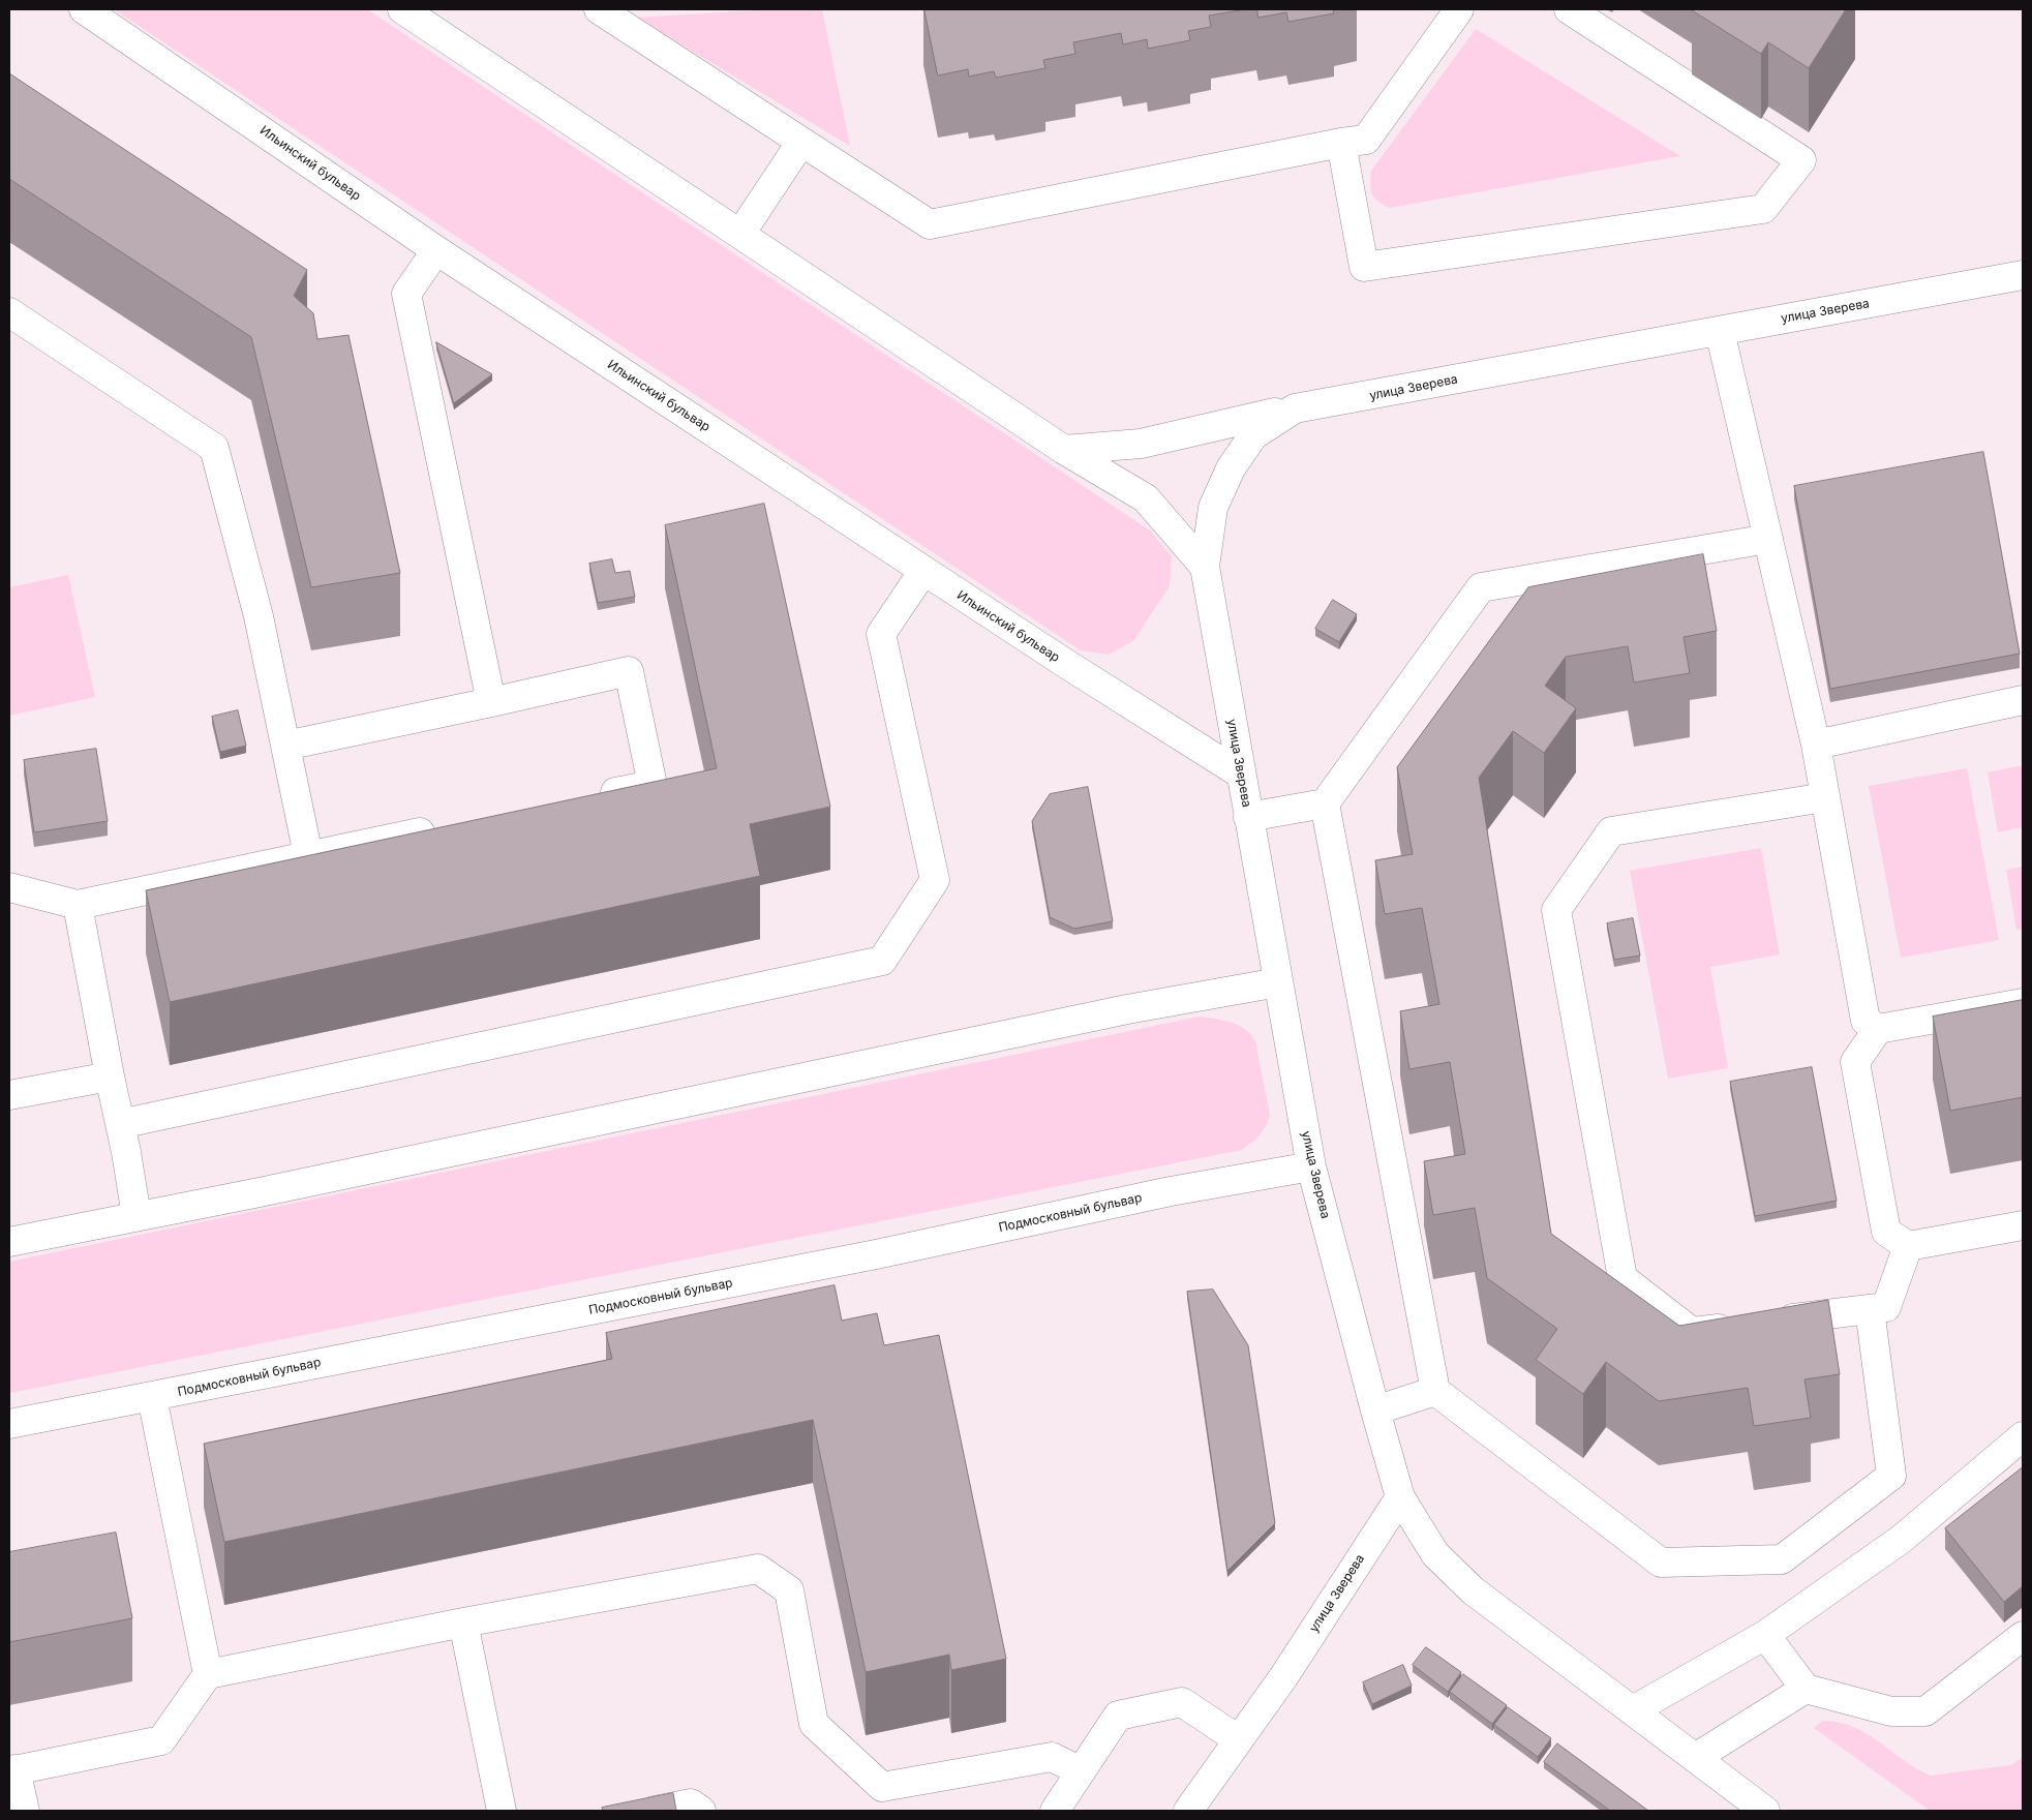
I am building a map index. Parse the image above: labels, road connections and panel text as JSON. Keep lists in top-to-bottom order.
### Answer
{
  "streets": {
    "street": ["Ильинский бульвар", "улица Зверева", "Подмосковный бульвар"]
  },
  "crossings": [
    ["Ильинский бульвар", "улица Зверева"],
    ["улица Зверева", "Подмосковный бульвар"]
  ]
}
